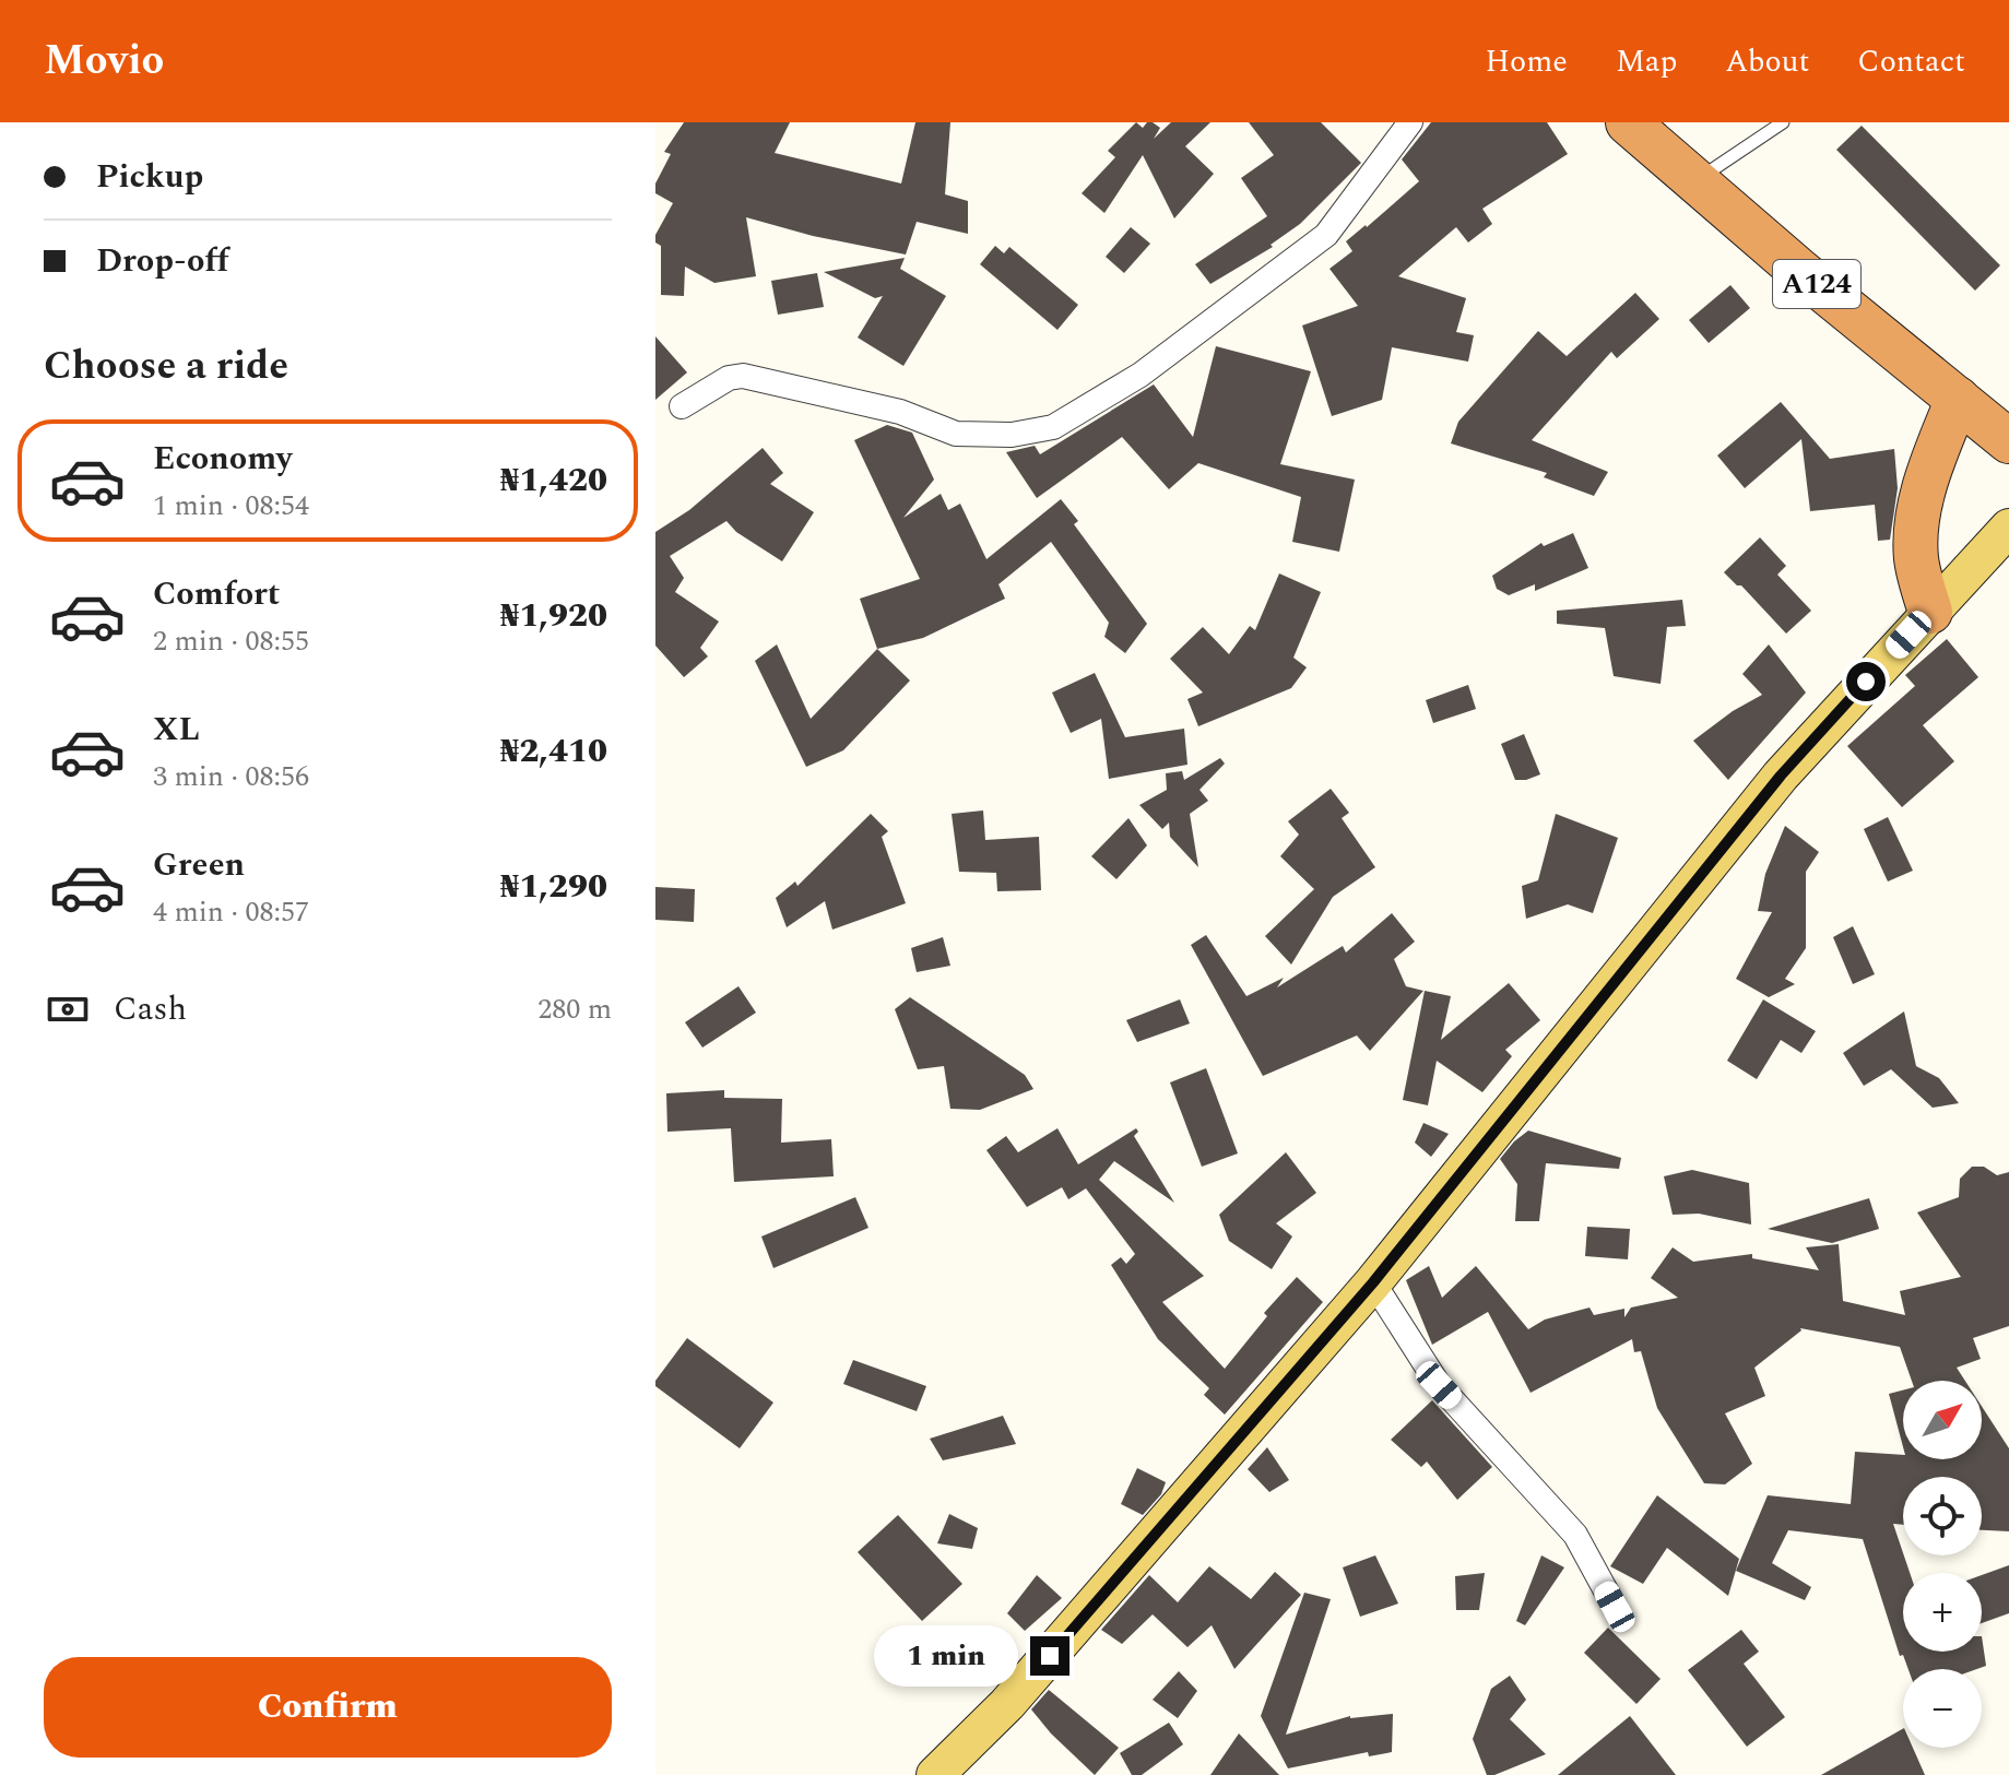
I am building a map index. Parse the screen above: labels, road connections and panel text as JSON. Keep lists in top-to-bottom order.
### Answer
{
  "streets": {
    "highway": ["A124"]
  },
  "north": "top right",
  "page": {
    "header": "Movio",
    "nav": [
      "Home",
      "Map",
      "About",
      "Contact"
    ],
    "banner": ["Pickup", "Drop-off"],
    "heading": "Choose a ride",
    "list": [
      {
        "name": "Economy",
        "note": "1 min · 08:54",
        "value": "₦1,420"
      },
      {
        "name": "Comfort",
        "note": "2 min · 08:55",
        "value": "₦1,920"
      },
      {
        "name": "XL",
        "note": "3 min · 08:56",
        "value": "₦2,410"
      },
      {
        "name": "Green",
        "note": "4 min · 08:57",
        "value": "₦1,290"
      }
    ],
    "pay": ["Cash", "280 m"],
    "map_buttons": ["+", "−"],
    "bubble": "1 min",
    "buttons": "Confirm"
  }
}
